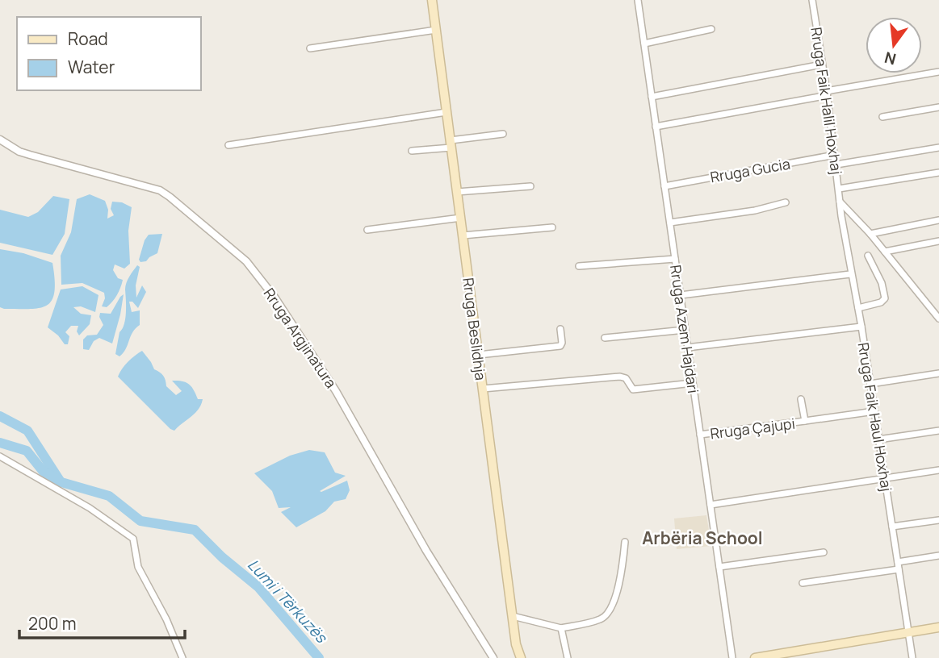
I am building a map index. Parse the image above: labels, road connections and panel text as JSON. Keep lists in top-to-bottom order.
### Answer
{
  "streets": {
    "main road": ["Rruga Beslidhja"],
    "street": [
      "Rruga Faik Halil Hoxhaj",
      "Rruga Gucia",
      "Rruga Azem Hajdari",
      "Rruga Argjinatura",
      "Rruga Faik Haul Hoxhaj",
      "Rruga Çajupi"
    ]
  },
  "crossings": [
    ["Rruga Faik Halil Hoxhaj", "Rruga Gucia"],
    ["Rruga Faik Halil Hoxhaj", "Rruga Faik Haul Hoxhaj"],
    ["Rruga Gucia", "Rruga Azem Hajdari"],
    ["Rruga Azem Hajdari", "Rruga Çajupi"],
    ["Rruga Faik Haul Hoxhaj", "Rruga Çajupi"]
  ],
  "districts": ["Arbëria School"],
  "water": ["Lumi i Tërkuzës"],
  "legend": ["Road", "Water"],
  "scale_bar": "200 m",
  "north": "bottom"
}
